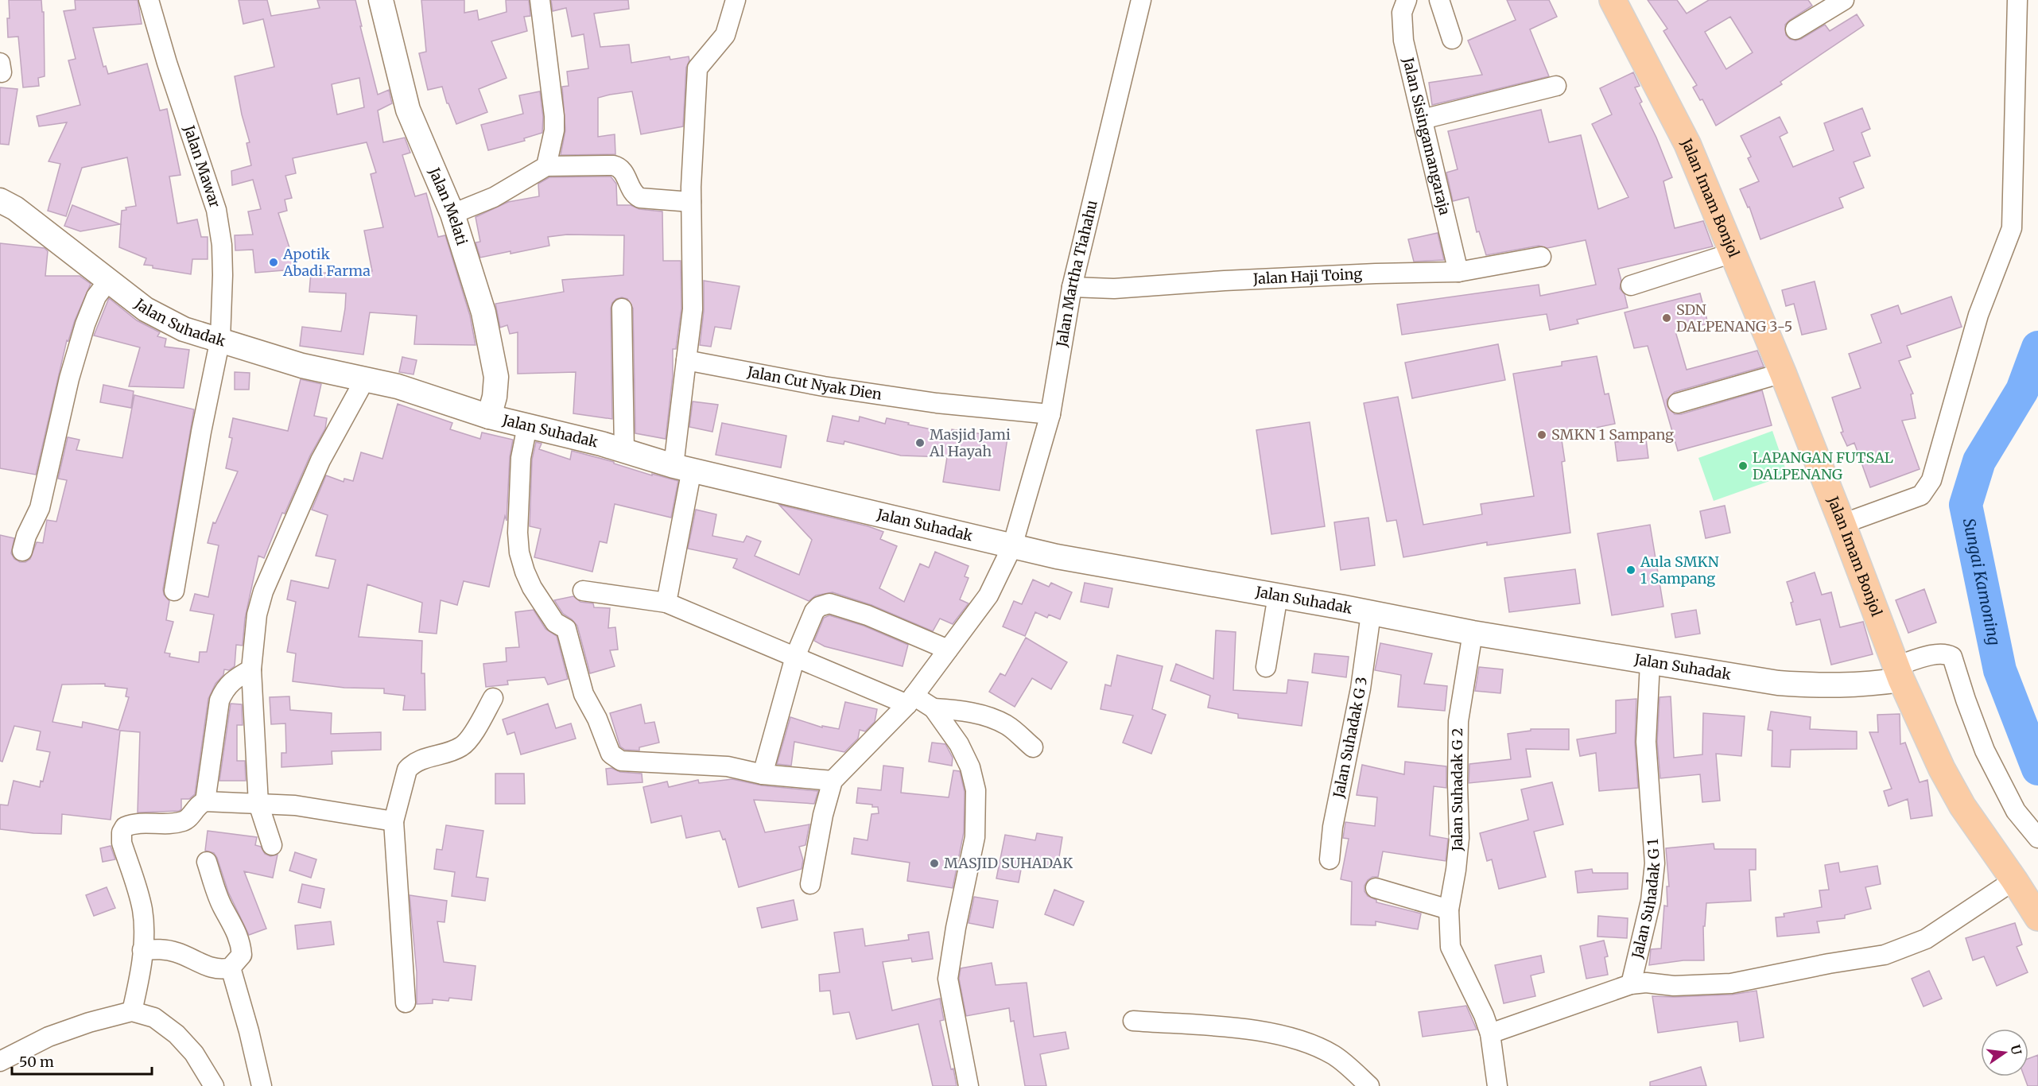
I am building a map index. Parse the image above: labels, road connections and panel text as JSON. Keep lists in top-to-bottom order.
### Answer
{
  "streets": {
    "main road": ["Jalan Imam Bonjol"],
    "street": [
      "Jalan Sisingamangaraja",
      "Jalan Mawar",
      "Jalan Melati",
      "Jalan Martha Tiahahu",
      "Jalan Haji Toing",
      "Jalan Suhadak",
      "Jalan Cut Nyak Dien",
      "Jalan Suhadak G 3",
      "Jalan Suhadak G 2",
      "Jalan Suhadak G 1"
    ]
  },
  "crossings": [
    ["Jalan Sisingamangaraja", "Jalan Haji Toing"],
    ["Jalan Mawar", "Jalan Suhadak"],
    ["Jalan Imam Bonjol", "Jalan Suhadak"],
    ["Jalan Melati", "Jalan Suhadak"],
    ["Jalan Martha Tiahahu", "Jalan Haji Toing"],
    ["Jalan Martha Tiahahu", "Jalan Suhadak"],
    ["Jalan Martha Tiahahu", "Jalan Cut Nyak Dien"],
    ["Jalan Suhadak", "Jalan Suhadak G 3"],
    ["Jalan Suhadak", "Jalan Suhadak G 2"],
    ["Jalan Suhadak", "Jalan Suhadak G 1"]
  ],
  "water": ["Sungai Kamoning"],
  "places": [
    "Apotik Abadi Farma",
    "SDN DALPENANG 3-5",
    "SMKN 1 Sampang",
    "Masjid Jami Al Hayah",
    "LAPANGAN FUTSAL DALPENANG",
    "Aula SMKN 1 Sampang",
    "MASJID SUHADAK"
  ],
  "scale_bar": "50 m",
  "north": "right"
}
